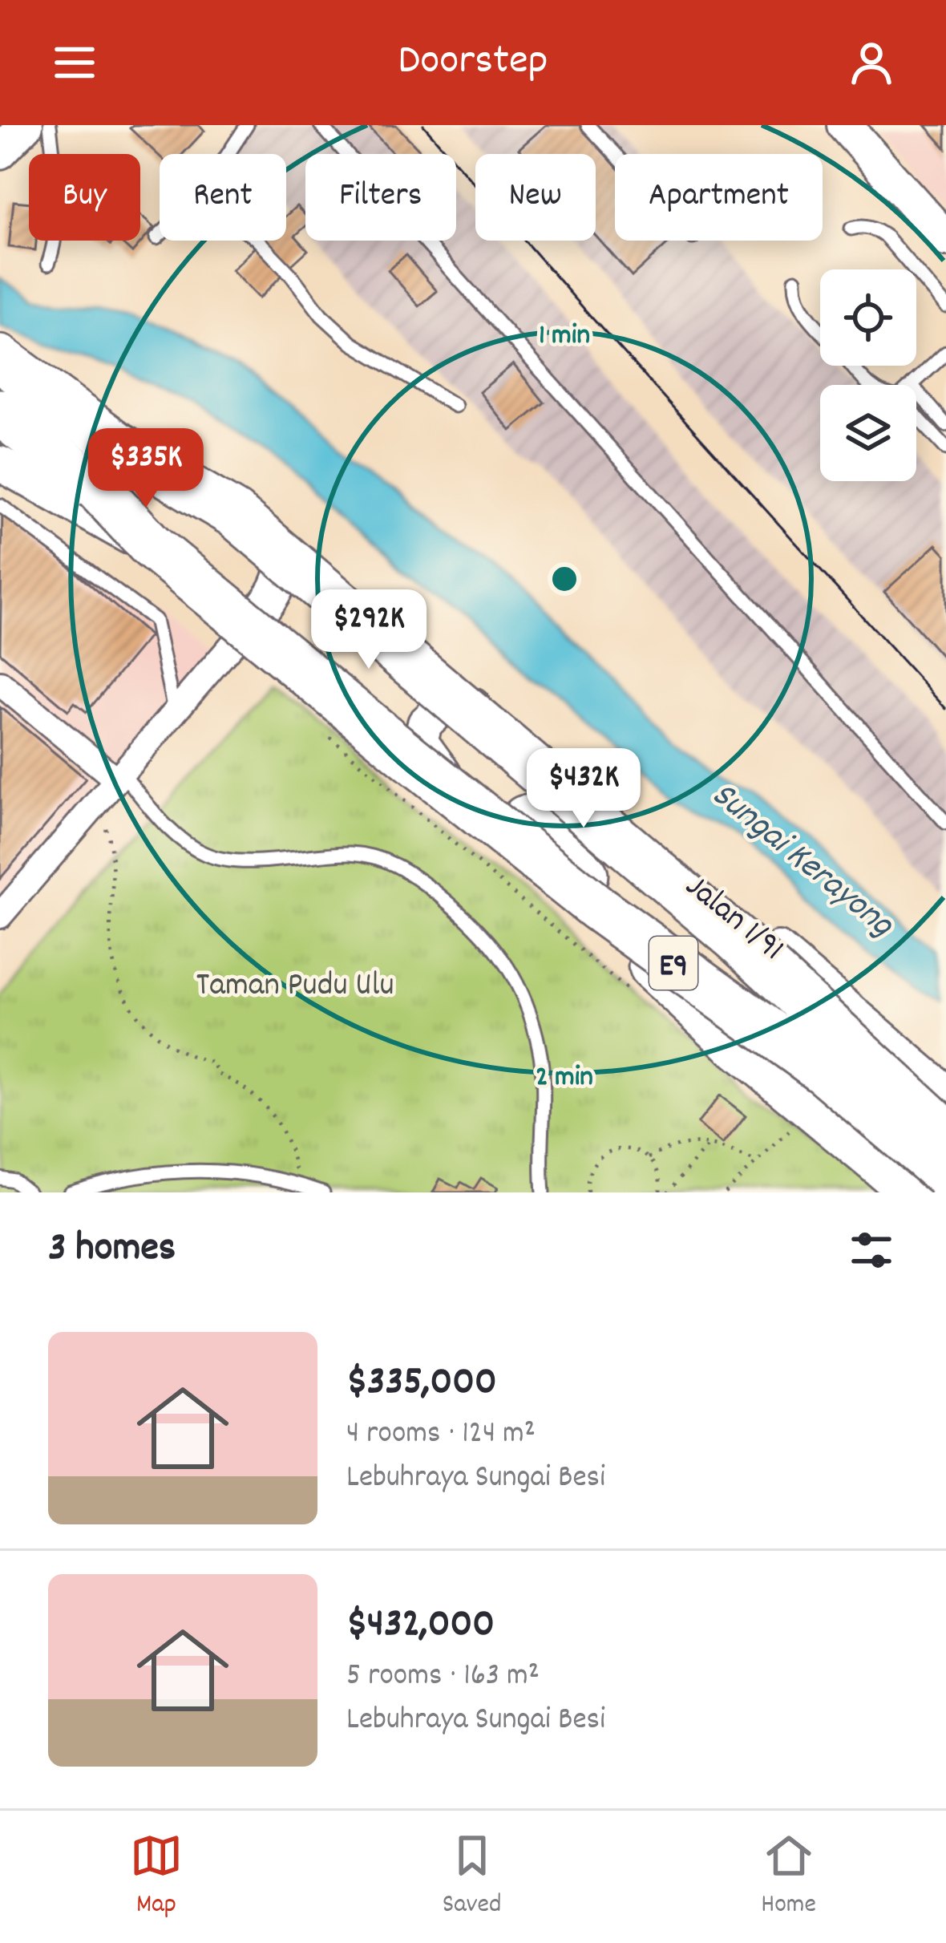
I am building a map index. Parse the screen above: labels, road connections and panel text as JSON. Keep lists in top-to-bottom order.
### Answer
{
  "streets": {
    "highway": ["E9"],
    "street": ["Jalan 1/91"]
  },
  "water": ["Sungai Kerayong"],
  "parks": ["Taman Pudu Ulu"],
  "page": {
    "header": "Doorstep",
    "chip": [
      "Buy",
      "Rent",
      "Filters",
      "New",
      "Apartment"
    ],
    "price": ["$335K", "$292K", "$432K"],
    "heading": "3 homes",
    "list": [
      {
        "name": "$335,000",
        "note": "4 rooms · 124 m² · Lebuhraya Sungai Besi"
      },
      {
        "name": "$432,000",
        "note": "5 rooms · 163 m² · Lebuhraya Sungai Besi"
      }
    ],
    "tabs": ["Map", "Saved", "Home"]
  },
  "rings": ["1 min", "2 min"]
}
